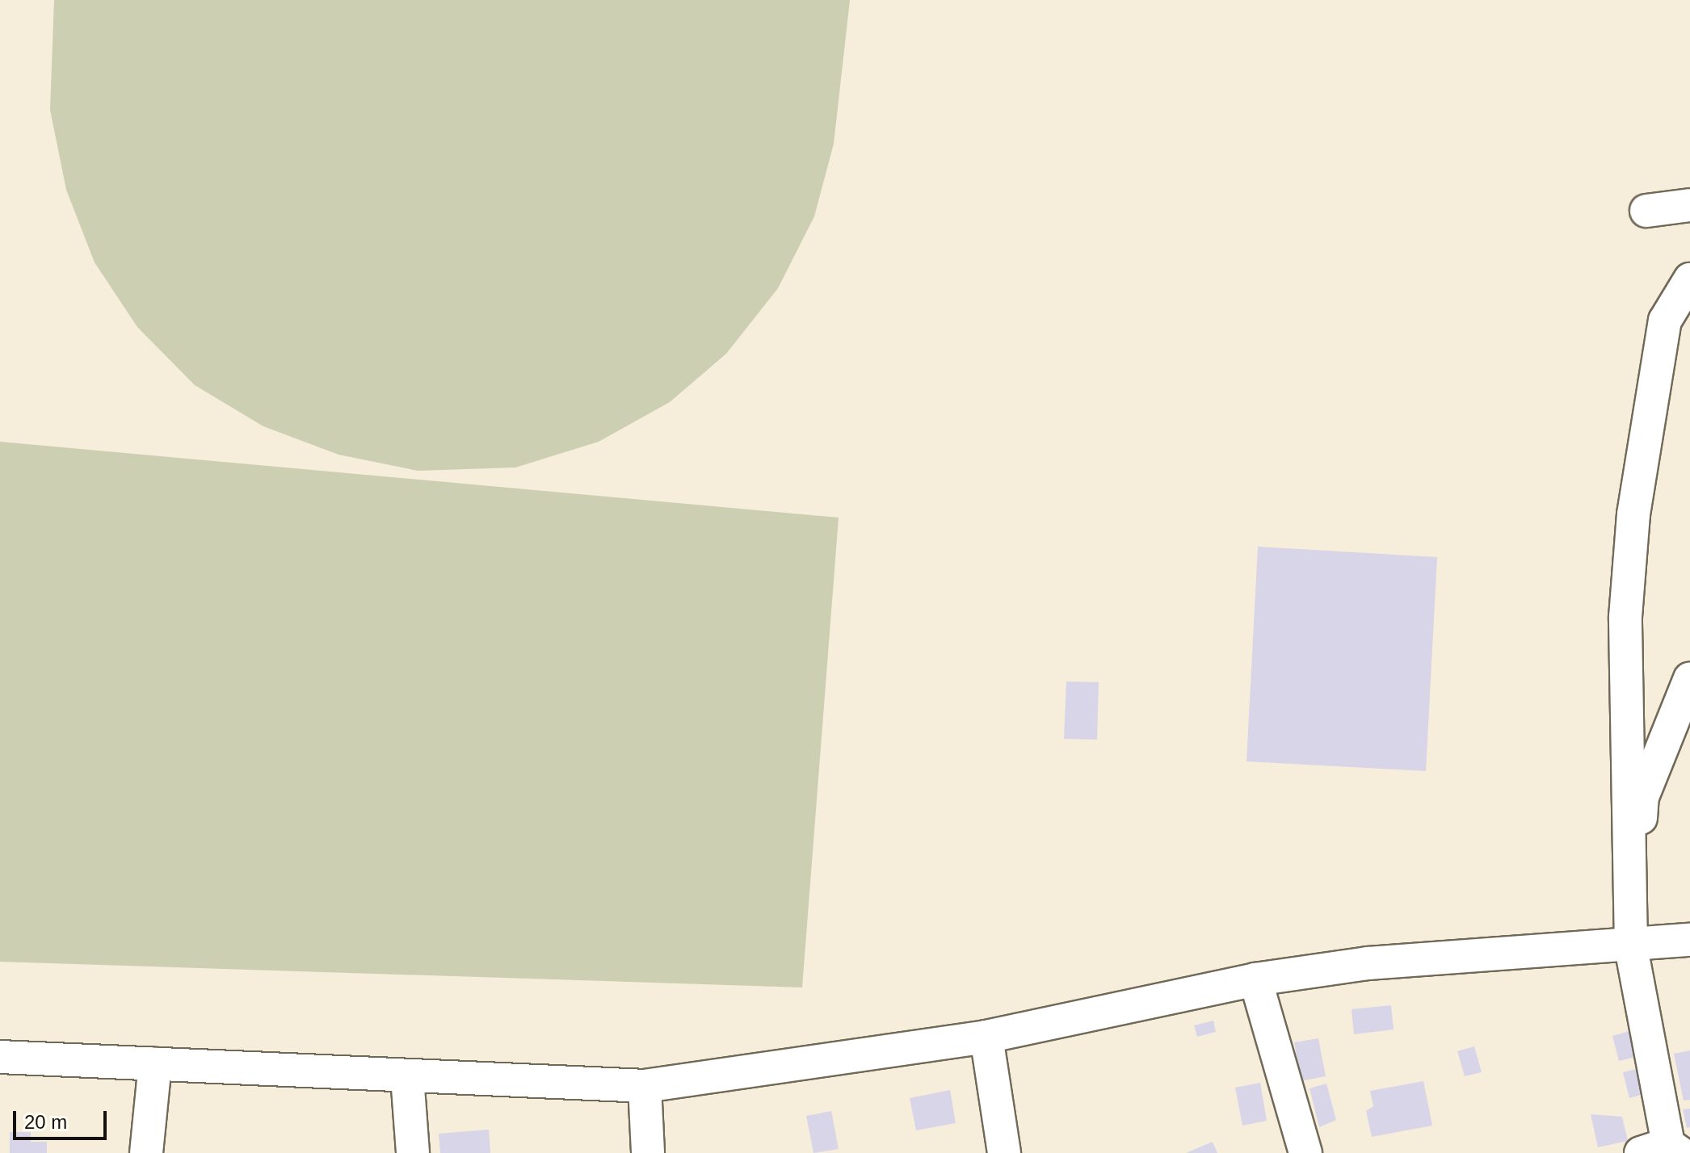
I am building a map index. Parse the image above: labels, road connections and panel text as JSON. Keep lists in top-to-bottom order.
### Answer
{
  "scale_bar": "20 m"
}
